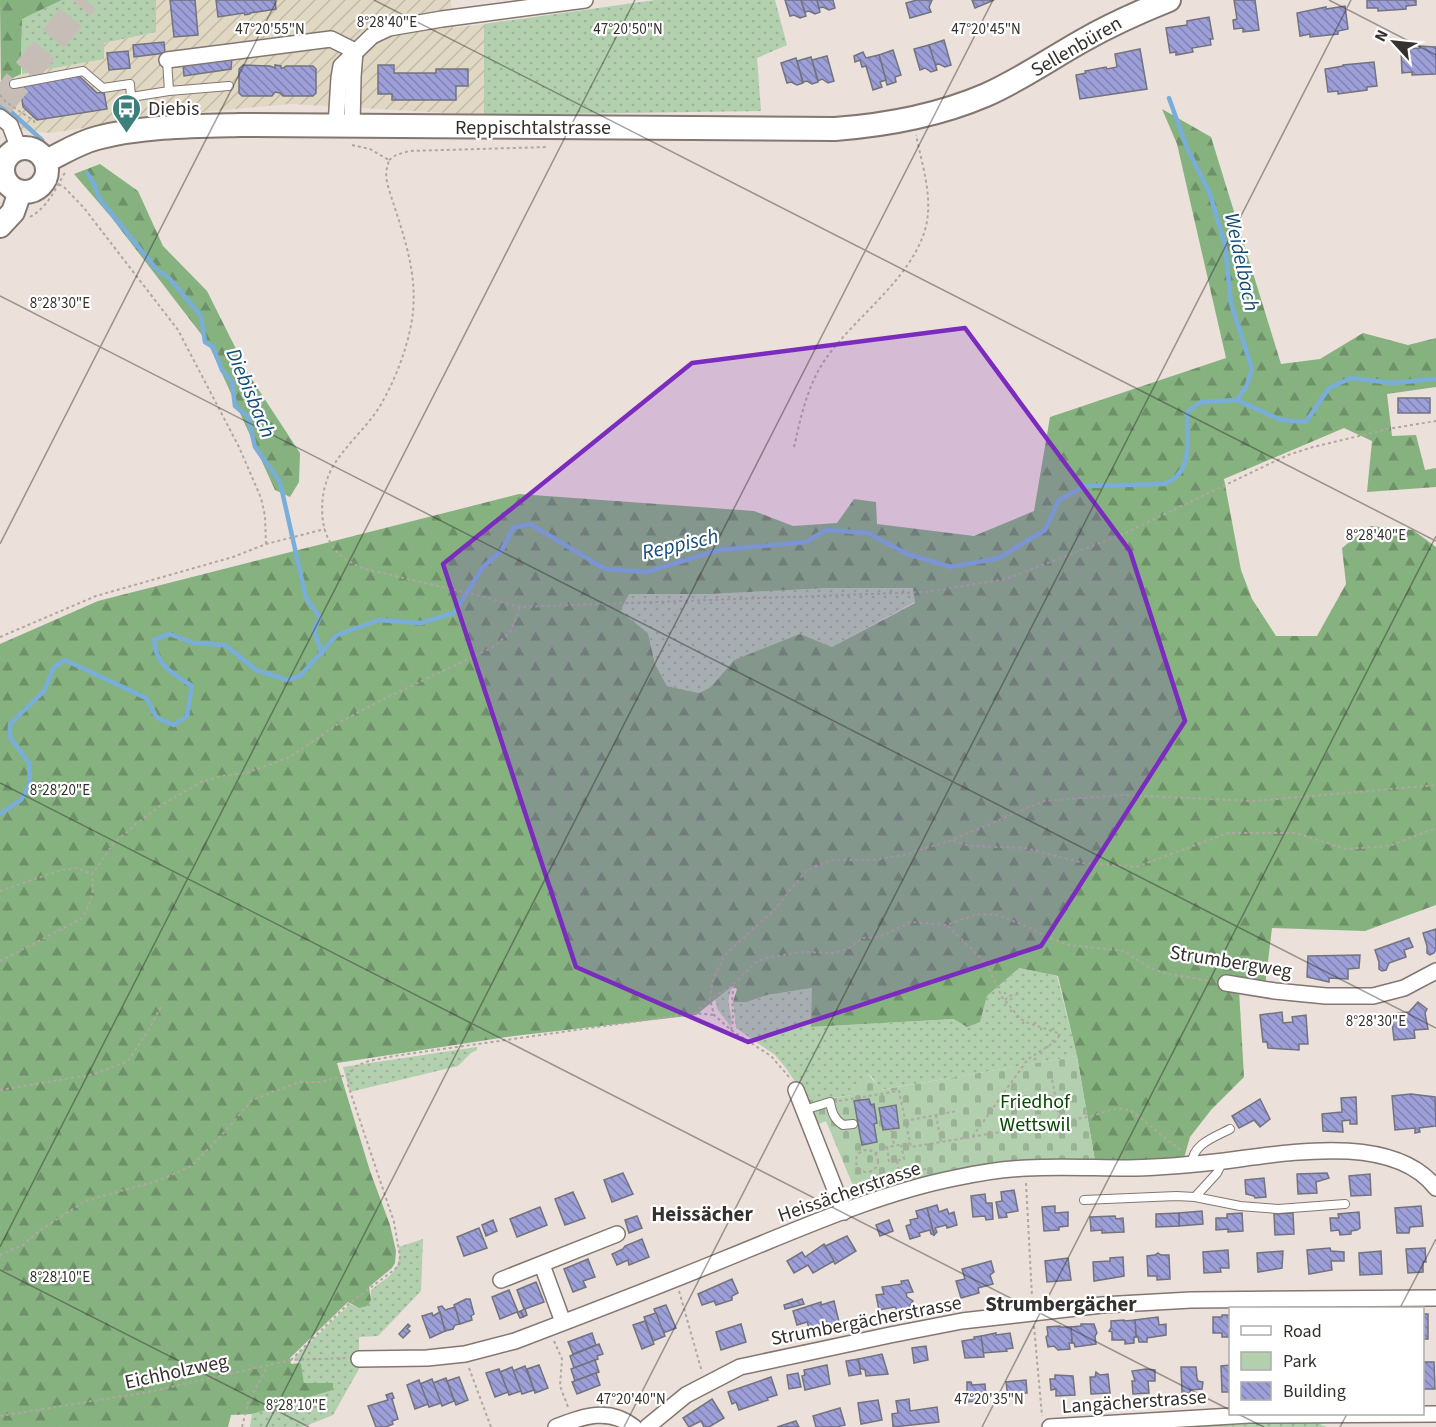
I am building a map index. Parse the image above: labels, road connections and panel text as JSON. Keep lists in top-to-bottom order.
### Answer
{
  "streets": {
    "main road": ["Sellenbüren", "Reppischtalstrasse"],
    "street": [
      "Strumbergweg",
      "Heissächerstrasse",
      "Strumbergächerstrasse",
      "Langächerstrasse"
    ],
    "path": ["Eichholzweg"]
  },
  "crossings": [
    ["Sellenbüren", "Reppischtalstrasse"],
    ["Heissächerstrasse", "Eichholzweg"]
  ],
  "districts": ["Heissächer", "Strumbergächer"],
  "water": ["Weidelbach", "Diebisbach", "Reppisch"],
  "parks": ["Friedhof Wettswil"],
  "places": {
    "bus stop": ["Diebis"]
  },
  "legend": ["Road", "Park", "Building"],
  "north": "top left",
  "coordinates": [
    "8°28'40\"E",
    "47°20'55\"N",
    "47°20'50\"N",
    "47°20'45\"N",
    "8°28'30\"E",
    "8°28'20\"E",
    "8°28'10\"E",
    "47°20'40\"N",
    "47°20'35\"N"
  ]
}
